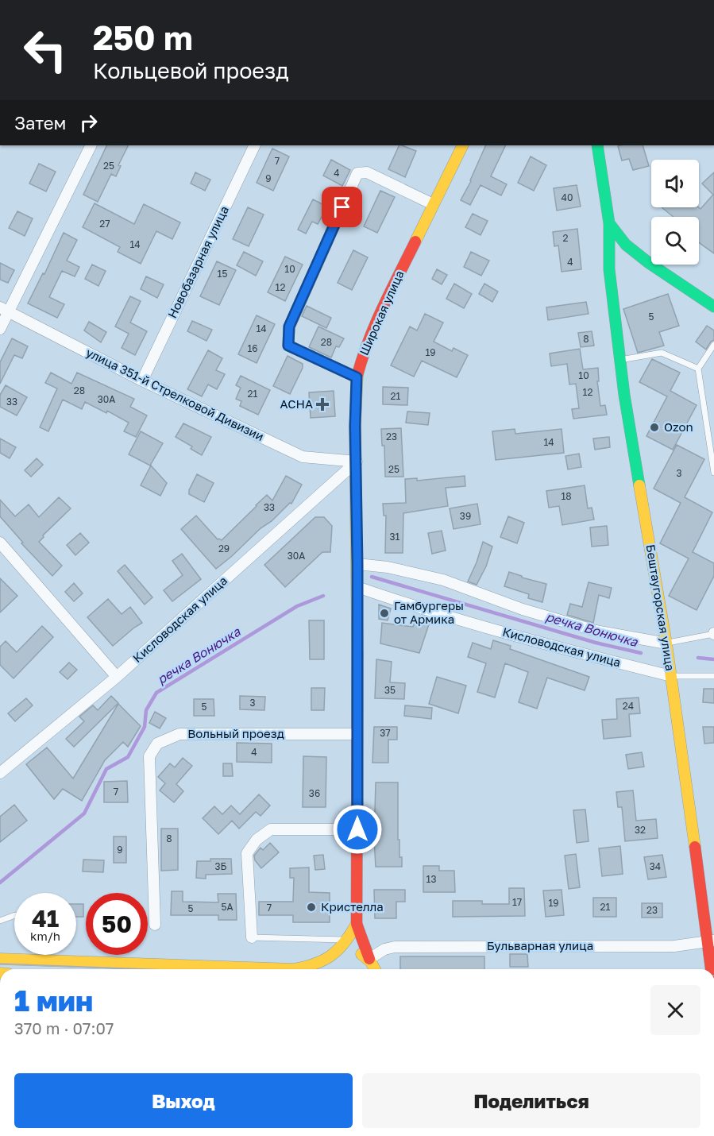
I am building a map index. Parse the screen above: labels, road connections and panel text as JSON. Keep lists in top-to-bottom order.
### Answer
{
  "streets": {
    "main road": ["Широкая улица", "Бештаугорская улица"],
    "street": [
      "Новобазарная улица",
      "улица 351-й Стрелковой Дивизии",
      "Кисловодская улица",
      "Вольный проезд",
      "Бульварная улица"
    ]
  },
  "crossings": [
    ["Новобазарная улица", "улица 351-й Стрелковой Дивизии"],
    ["Широкая улица", "улица 351-й Стрелковой Дивизии"],
    ["Широкая улица", "Кисловодская улица"],
    ["Широкая улица", "Вольный проезд"],
    ["Широкая улица", "Бульварная улица"],
    ["улица 351-й Стрелковой Дивизии", "Кисловодская улица"],
    ["Бештаугорская улица", "Кисловодская улица"],
    ["Бештаугорская улица", "Бульварная улица"]
  ],
  "water": ["речка Вонючка"],
  "places": {
    "health": ["АСНА"],
    "other": ["Ozon", "Гамбургеры от Армика", "Кристелла"]
  },
  "house_numbers": [
    "7",
    "25",
    "4",
    "9",
    "40",
    "27",
    "2",
    "14",
    "4",
    "10",
    "15",
    "12",
    "5",
    "14",
    "8",
    "28",
    "16",
    "19",
    "10",
    "28",
    "12",
    "21",
    "21",
    "30А",
    "33",
    "23",
    "14",
    "25",
    "3",
    "18",
    "33",
    "39",
    "31",
    "29",
    "30А",
    "35",
    "3",
    "24",
    "5",
    "37",
    "4",
    "7",
    "36",
    "32",
    "8",
    "9",
    "3Б",
    "34",
    "13",
    "17",
    "19",
    "5А",
    "21",
    "7",
    "5",
    "23"
  ],
  "page": {
    "turn": ["250 m", "Кольцевой проезд"],
    "then": "Затем",
    "speed": "41 km/h",
    "limit": "50",
    "heading": ["1 мин", "370 m · 07:07"],
    "buttons": ["Выход", "Поделиться"]
  }
}
